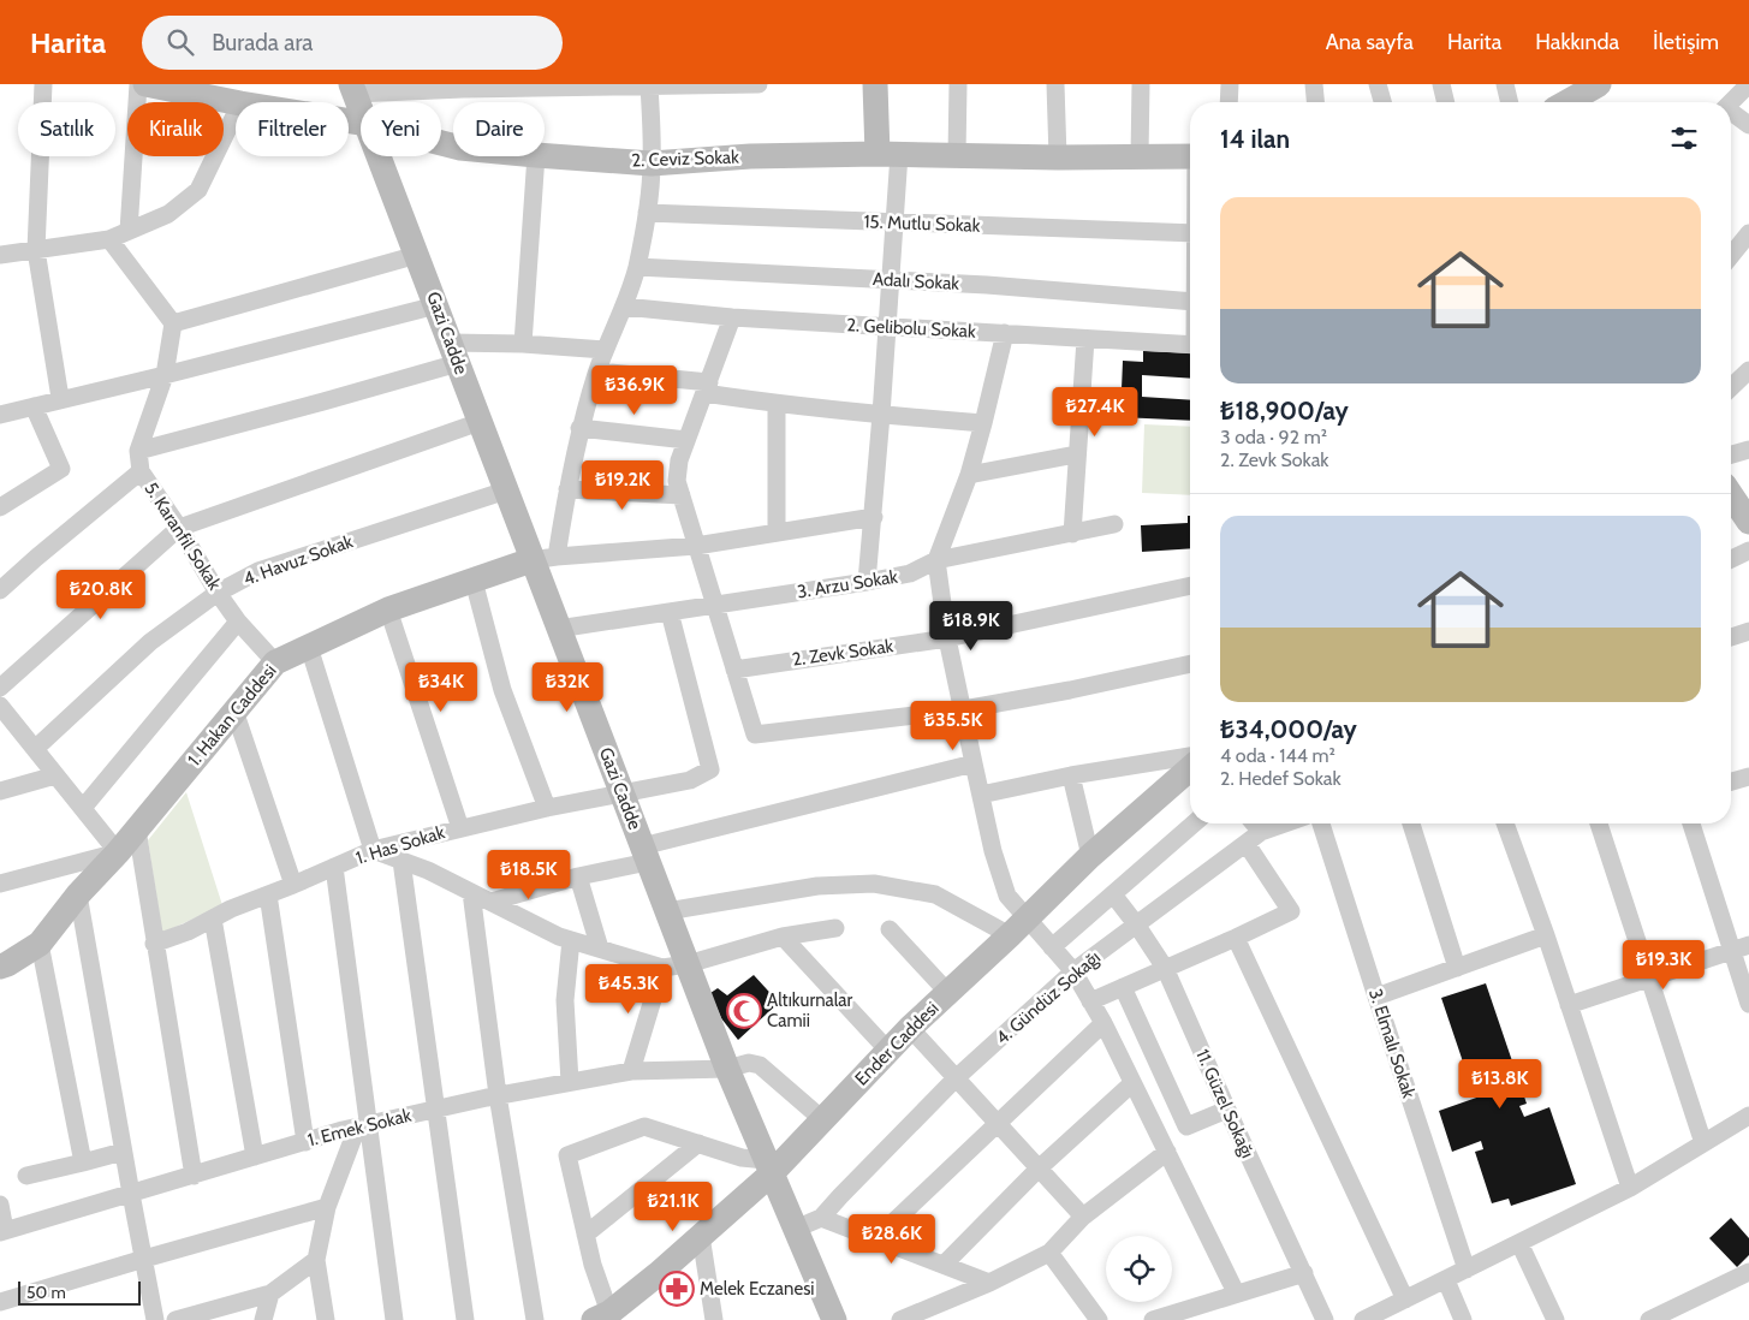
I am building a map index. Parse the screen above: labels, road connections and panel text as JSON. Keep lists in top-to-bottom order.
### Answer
{
  "streets": {
    "main road": [
      "2. Ceviz Sokak",
      "Gazi Cadde",
      "1. Hakan Caddesi",
      "Ender Caddesi"
    ],
    "street": [
      "15. Mutlu Sokak",
      "Adalı Sokak",
      "2. Gelibolu Sokak",
      "5. Karanfil Sokak",
      "4. Havuz Sokak",
      "3. Arzu Sokak",
      "2. Zevk Sokak",
      "1. Has Sokak",
      "4. Gündüz Sokağı",
      "3. Elmalı Sokak",
      "11. Güzel Sokağı",
      "1. Emek Sokak"
    ]
  },
  "crossings": [
    ["Gazi Cadde", "4. Havuz Sokak"],
    ["Gazi Cadde", "3. Arzu Sokak"],
    ["Gazi Cadde", "1. Hakan Caddesi"],
    ["Gazi Cadde", "1. Has Sokak"],
    ["Gazi Cadde", "Ender Caddesi"],
    ["Gazi Cadde", "1. Emek Sokak"],
    ["5. Karanfil Sokak", "4. Havuz Sokak"],
    ["5. Karanfil Sokak", "1. Hakan Caddesi"],
    ["3. Arzu Sokak", "1. Has Sokak"],
    ["4. Gündüz Sokağı", "11. Güzel Sokağı"],
    ["Ender Caddesi", "1. Emek Sokak"]
  ],
  "places": {
    "mosque": ["Altıkurnalar Camii"],
    "pharmacy": ["Melek Eczanesi"]
  },
  "scale_bar": "50 m",
  "page": {
    "header": "Harita",
    "search": "Burada ara",
    "nav": [
      "Ana sayfa",
      "Harita",
      "Hakkında",
      "İletişim"
    ],
    "chip": [
      "Satılık",
      "Kiralık",
      "Filtreler",
      "Yeni",
      "Daire"
    ],
    "heading": "14 ilan",
    "list": [
      {
        "name": "₺18,900/ay",
        "note": "3 oda · 92 m² · 2. Zevk Sokak"
      },
      {
        "name": "₺34,000/ay",
        "note": "4 oda · 144 m² · 2. Hedef Sokak"
      }
    ],
    "price": [
      "₺36.9K",
      "₺27.4K",
      "₺19.2K",
      "₺20.8K",
      "₺18.9K",
      "₺34K",
      "₺32K",
      "₺35.5K",
      "₺18.5K",
      "₺19.3K",
      "₺45.3K",
      "₺13.8K",
      "₺21.1K",
      "₺28.6K"
    ],
    "scale": "50 m"
  }
}
